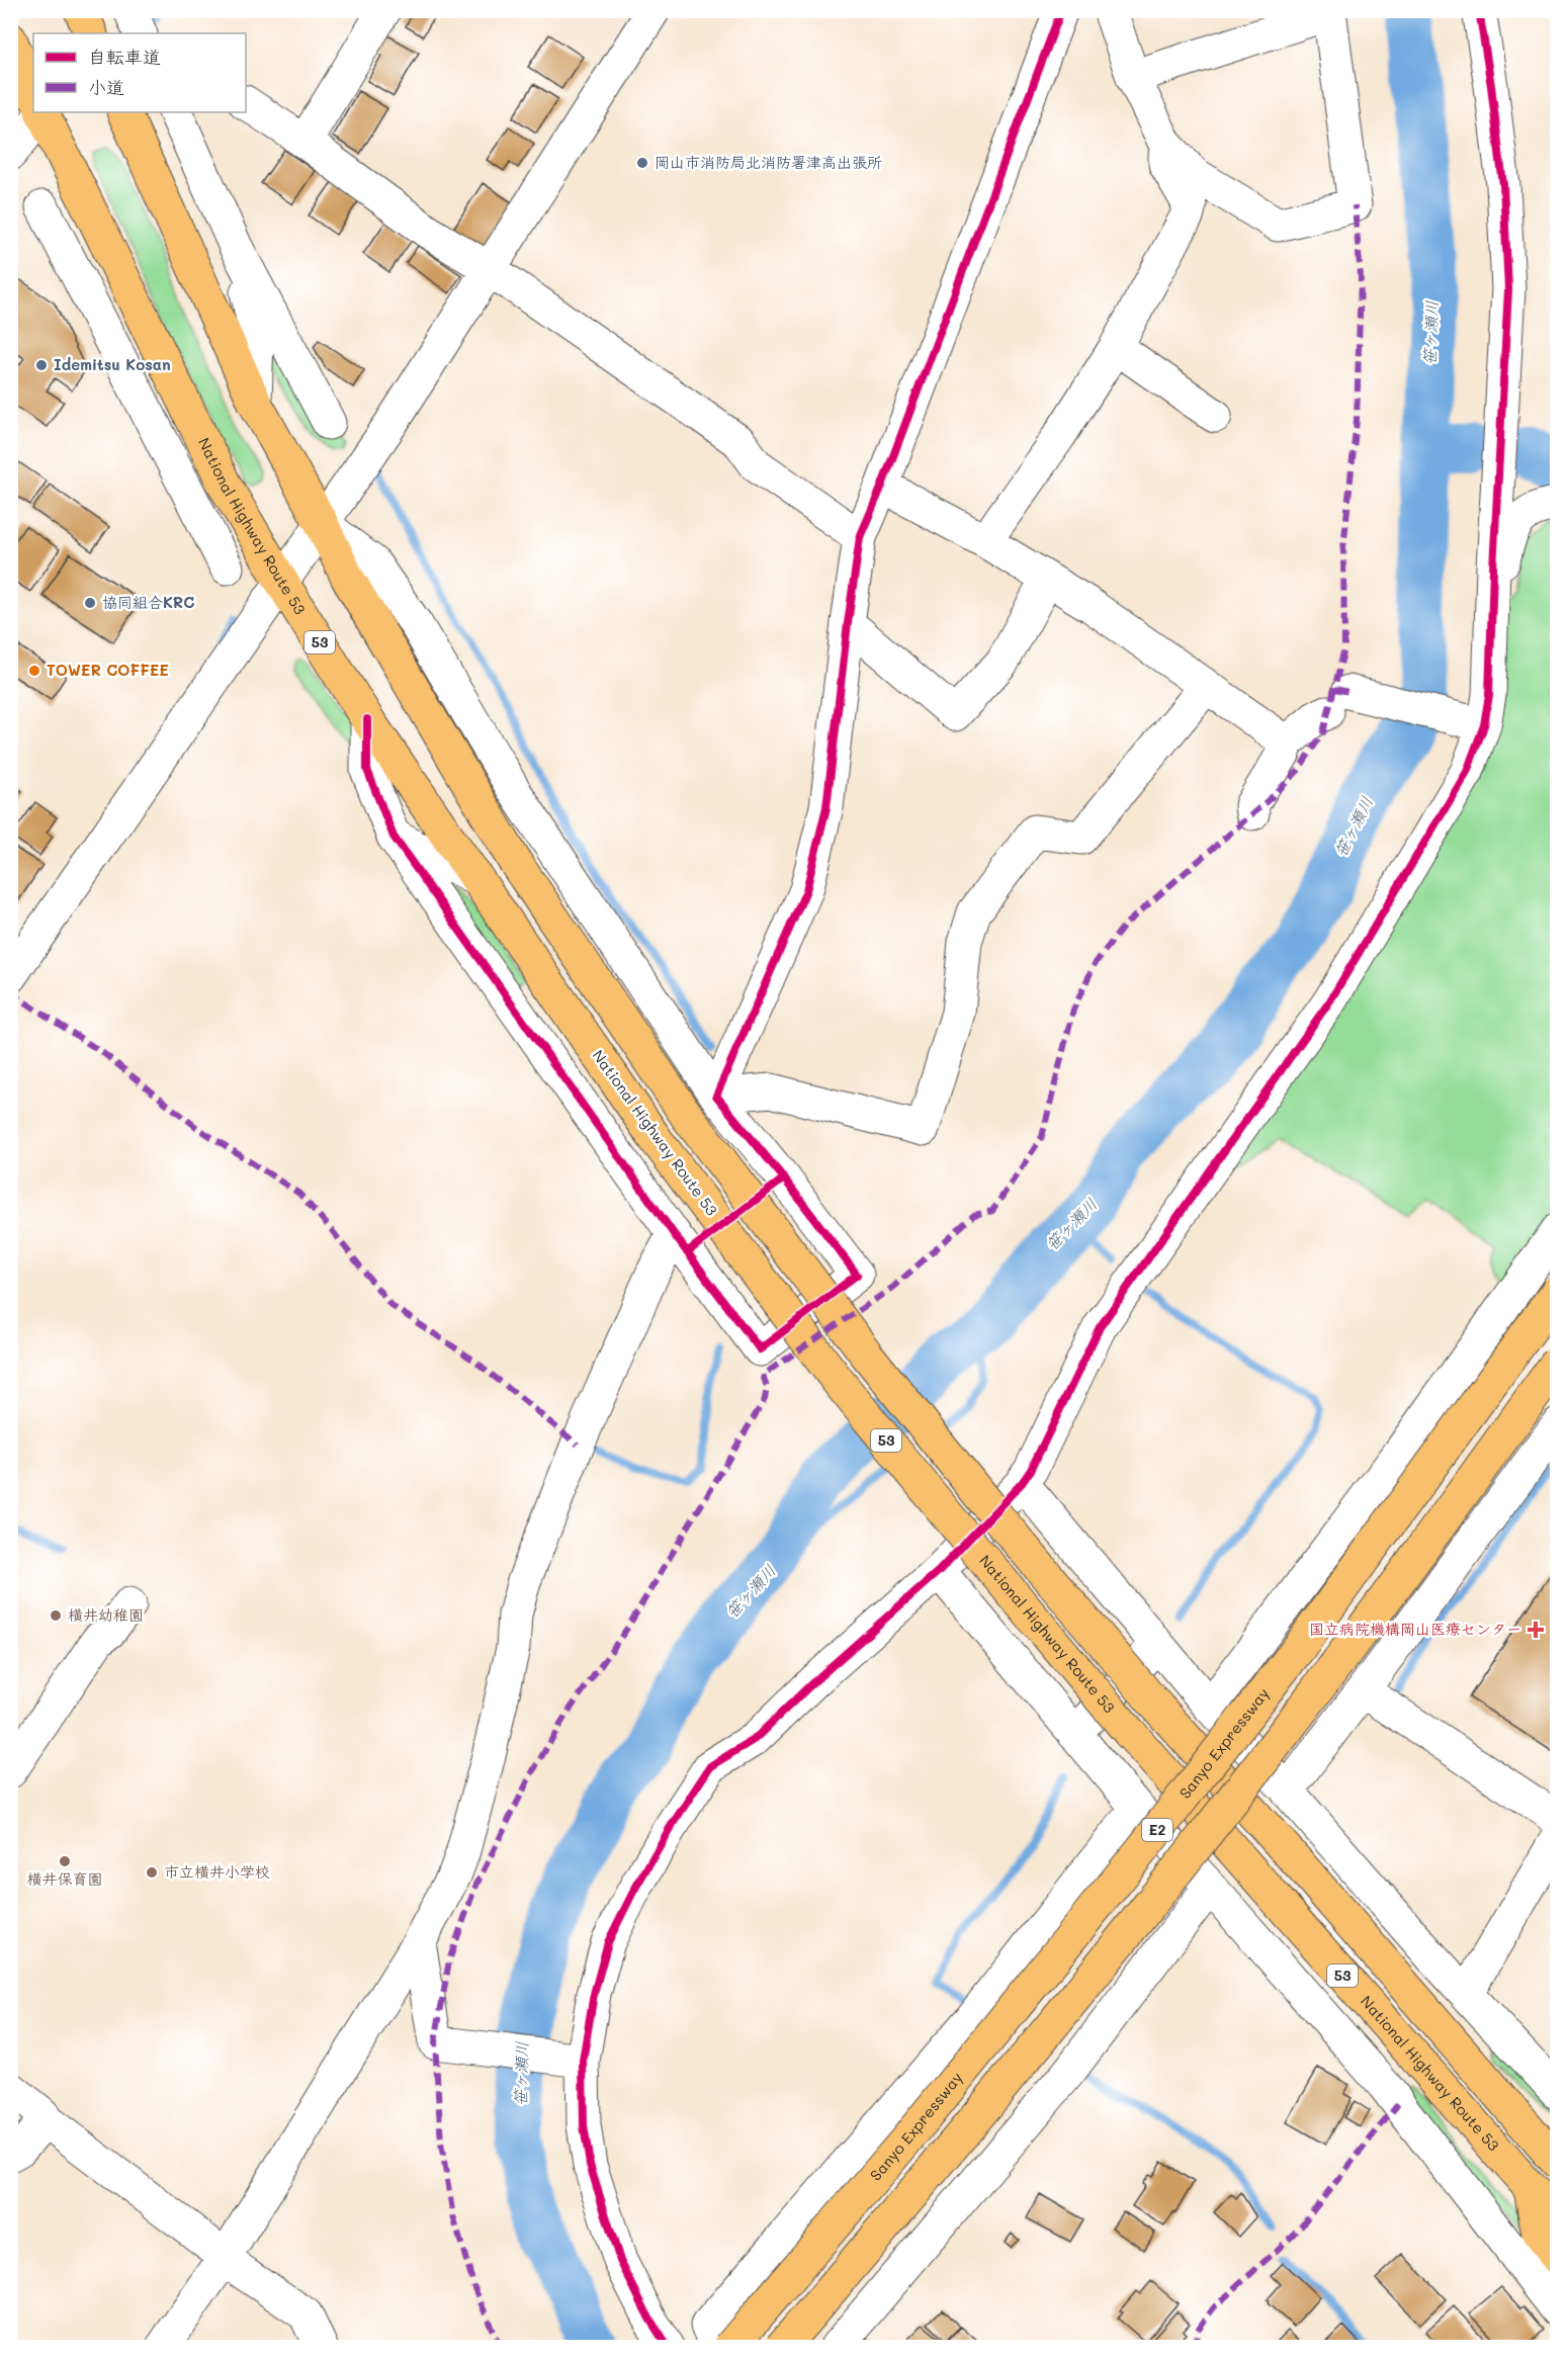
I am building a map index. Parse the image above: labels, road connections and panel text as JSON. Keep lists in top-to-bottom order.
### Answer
{
  "streets": {
    "highway": [
      "National Highway Route 53",
      "53",
      "Sanyo Expressway",
      "E2"
    ]
  },
  "water": ["笹ヶ瀬川"],
  "places": {
    "other": [
      "岡山市消防局北消防署津高出張所",
      "Idemitsu Kosan",
      "協同組合KRC",
      "TOWER COFFEE",
      "横井幼稚園",
      "横井保育園",
      "市立横井小学校"
    ],
    "health": ["国立病院機構岡山医療センター"]
  },
  "legend": ["自転車道", "小道"]
}
